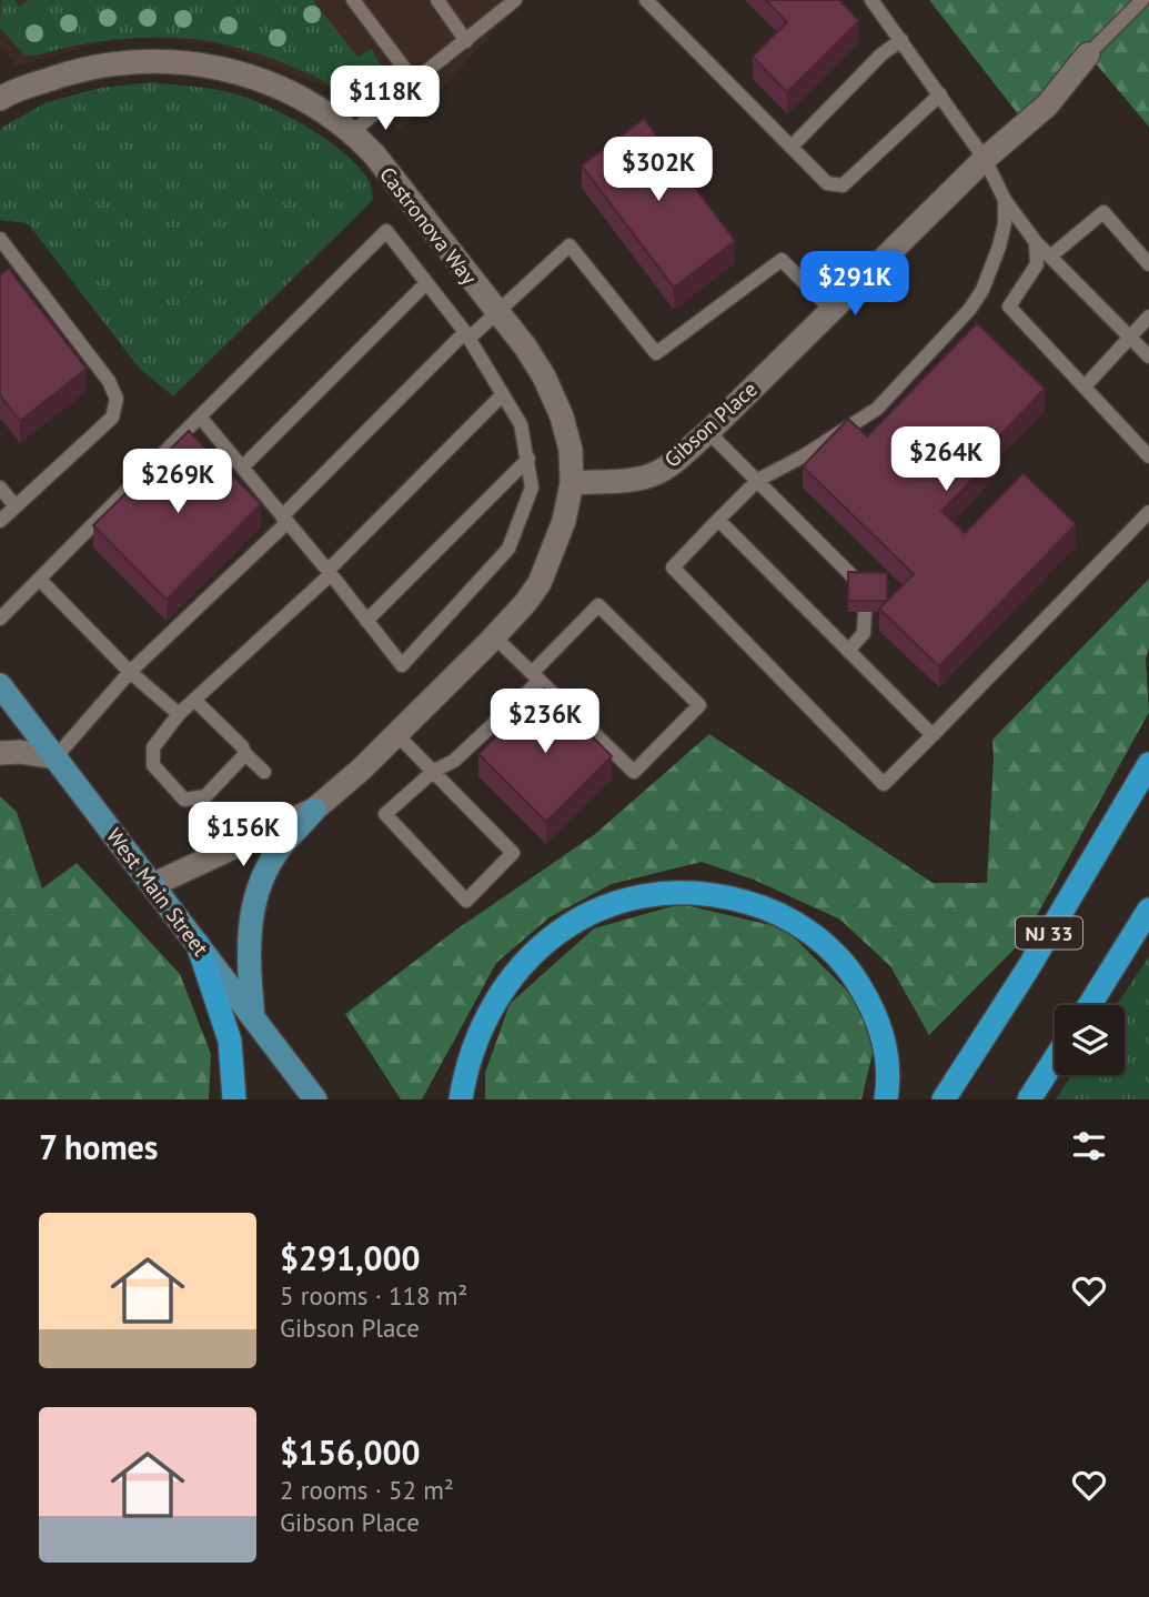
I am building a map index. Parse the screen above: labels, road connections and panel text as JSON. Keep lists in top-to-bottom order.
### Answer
{
  "streets": {
    "highway": ["NJ 33"],
    "main road": ["West Main Street"],
    "street": ["Castronova Way", "Gibson Place"]
  },
  "crossings": [
    ["Castronova Way", "Gibson Place"]
  ],
  "page": {
    "price": [
      "$118K",
      "$302K",
      "$291K",
      "$264K",
      "$269K",
      "$236K",
      "$156K"
    ],
    "heading": "7 homes",
    "list": [
      {
        "name": "$291,000",
        "note": "5 rooms · 118 m² · Gibson Place"
      },
      {
        "name": "$156,000",
        "note": "2 rooms · 52 m² · Gibson Place"
      }
    ]
  }
}
